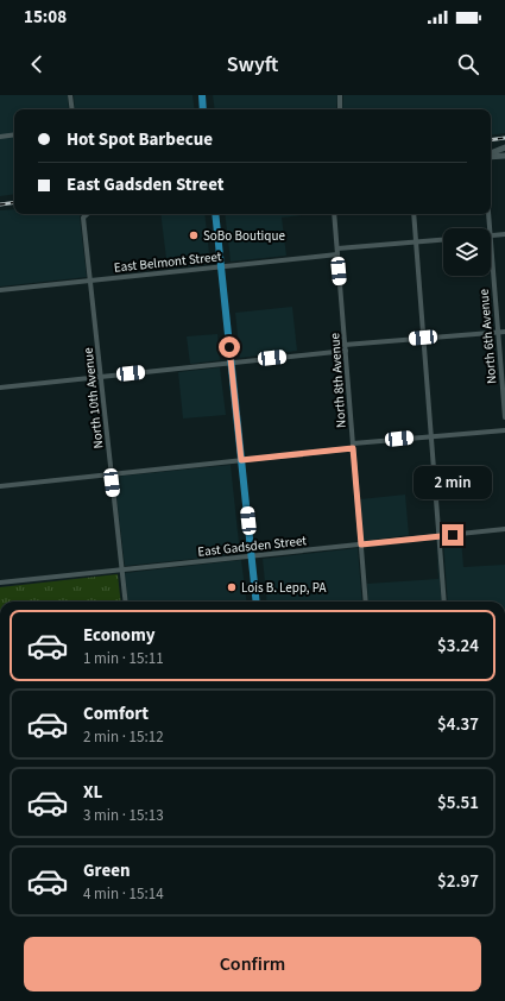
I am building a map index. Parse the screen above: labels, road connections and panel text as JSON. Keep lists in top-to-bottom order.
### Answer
{
  "streets": {
    "street": [
      "East Belmont Street",
      "North 6th Avenue",
      "North 8th Avenue",
      "North 10th Avenue",
      "East Gadsden Street"
    ]
  },
  "crossings": [
    ["East Belmont Street", "North 8th Avenue"],
    ["East Belmont Street", "North 10th Avenue"],
    ["North 8th Avenue", "East Gadsden Street"],
    ["North 10th Avenue", "East Gadsden Street"]
  ],
  "places": ["SoBo Boutique", "Lois B. Lepp, PA"],
  "page": {
    "status": "15:08",
    "header": "Swyft",
    "banner": ["Hot Spot Barbecue", "East Gadsden Street"],
    "bubble": "2 min",
    "list": [
      {
        "name": "Economy",
        "note": "1 min · 15:11",
        "value": "$3.24"
      },
      {
        "name": "Comfort",
        "note": "2 min · 15:12",
        "value": "$4.37"
      },
      {
        "name": "XL",
        "note": "3 min · 15:13",
        "value": "$5.51"
      },
      {
        "name": "Green",
        "note": "4 min · 15:14",
        "value": "$2.97"
      }
    ],
    "buttons": "Confirm"
  }
}
